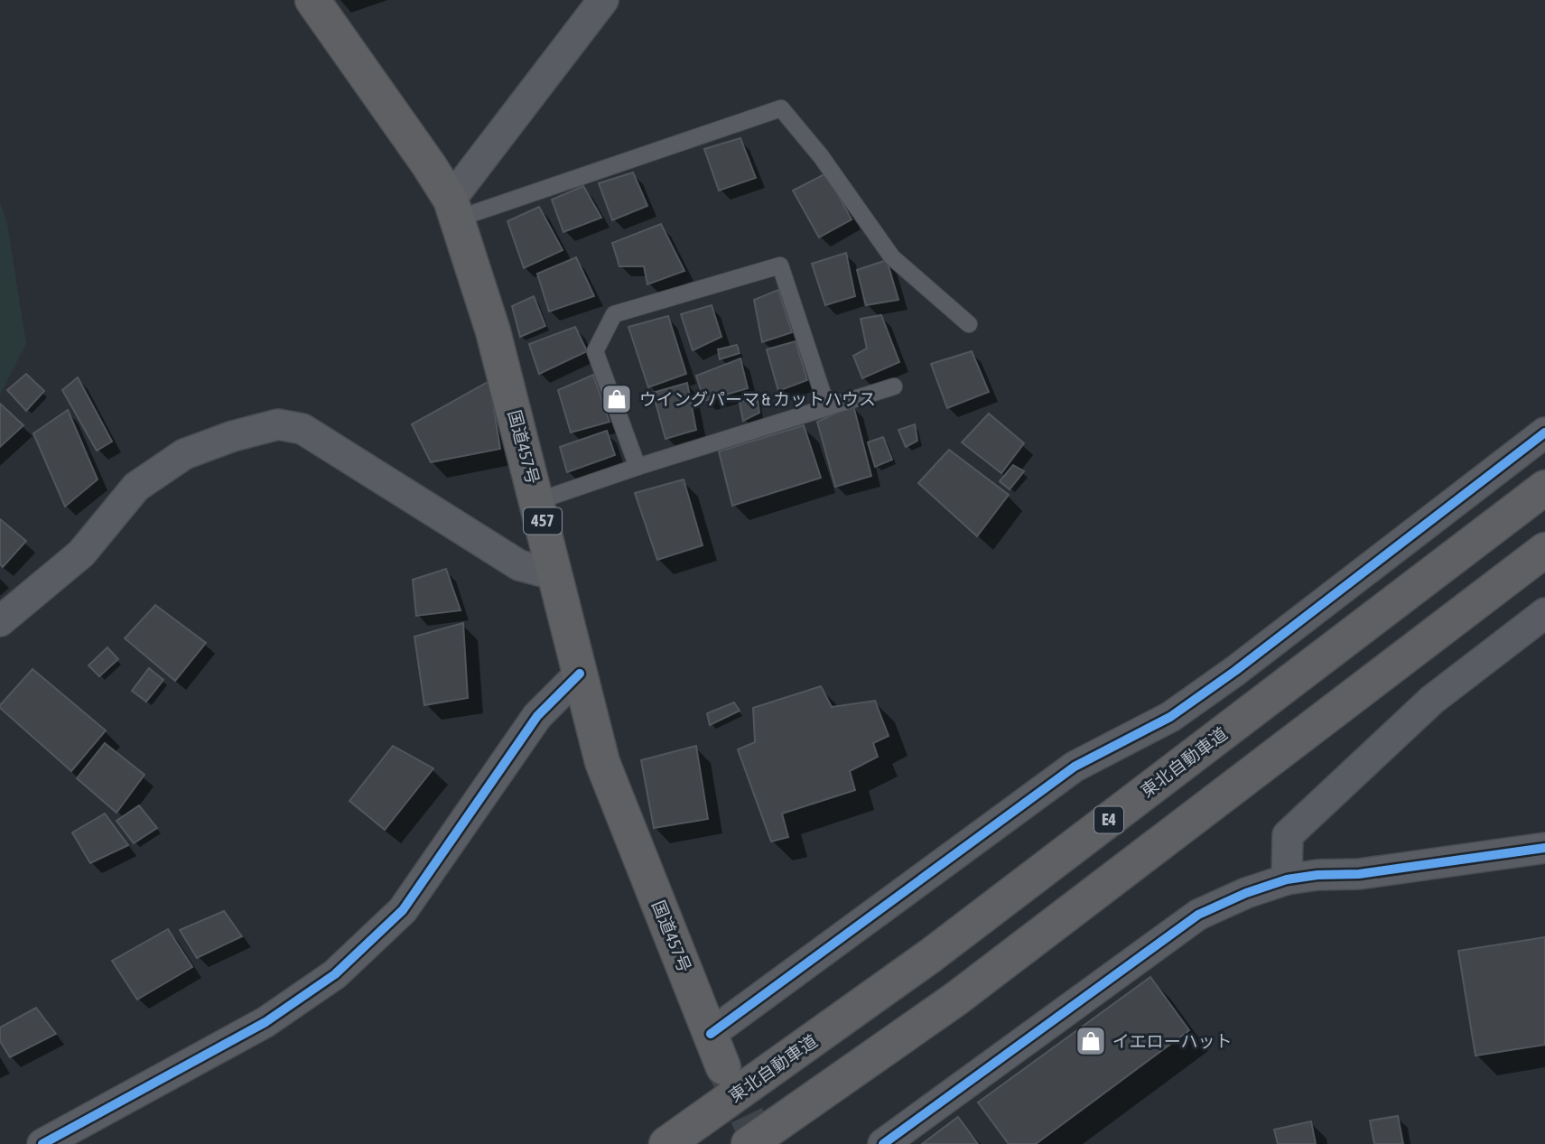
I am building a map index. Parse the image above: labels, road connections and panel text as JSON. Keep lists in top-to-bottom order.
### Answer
{
  "streets": {
    "highway": [
      "国道457号",
      "457",
      "東北自動車道",
      "E4"
    ]
  },
  "places": {
    "shop": ["ウイングパーマ & カットハウス", "イエローハット"]
  }
}
